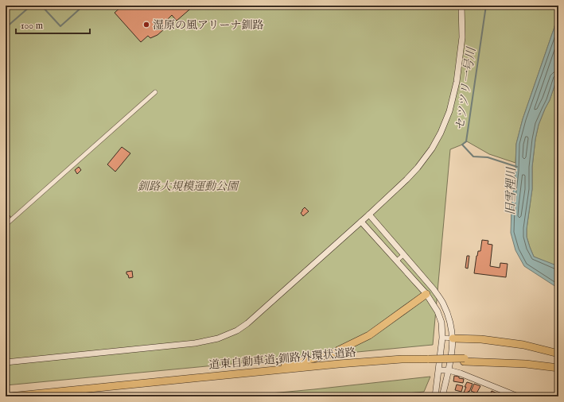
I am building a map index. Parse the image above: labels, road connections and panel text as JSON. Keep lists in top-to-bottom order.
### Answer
{
  "streets": {
    "highway": ["道東自動車道;釧路外環状道路"]
  },
  "water": ["セツツリ一号川", "旧雪裡川"],
  "parks": ["釧路大規模運動公園"],
  "places": ["湿原の風アリーナ釧路"],
  "scale_bar": "100 m"
}
